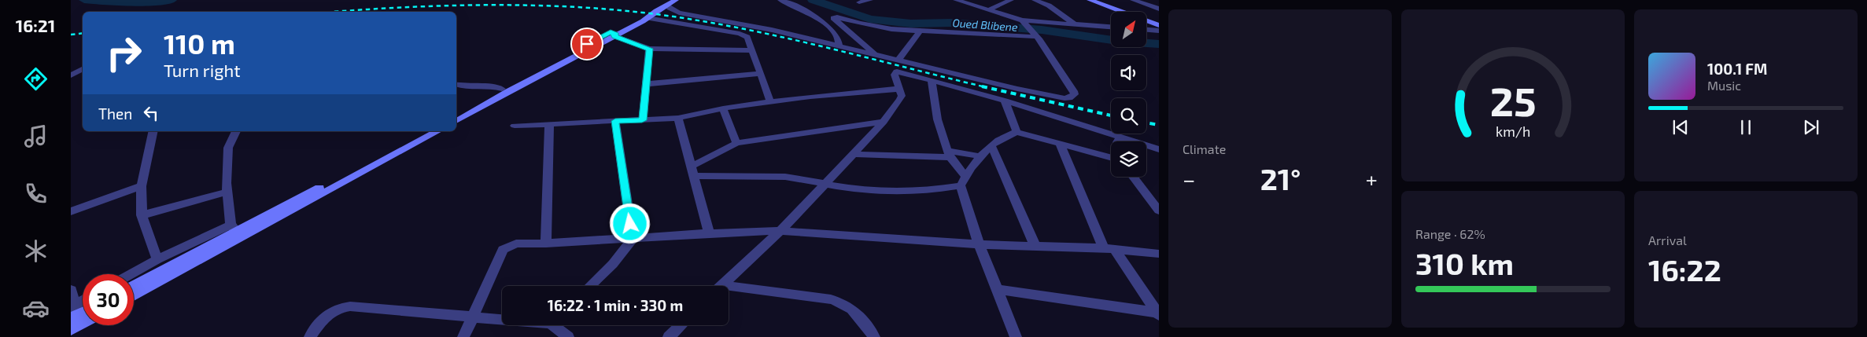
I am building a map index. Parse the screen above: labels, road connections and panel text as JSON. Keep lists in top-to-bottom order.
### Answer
{
  "water": ["Oued Blibene"],
  "north": "top right",
  "page": {
    "tabs": "16:21",
    "tile": [
      "Climate",
      ["Range · 62%", "310 km"],
      ["Arrival", "16:22"]
    ],
    "turn": ["110 m", "Turn right"],
    "song": ["100.1 FM", "Music"],
    "then": "Then",
    "heat": ["−", "21°", "+"],
    "limit": "30",
    "trip": "16:22 · 1 min · 330 m",
    "gauge": ["25", "km/h"]
  }
}
